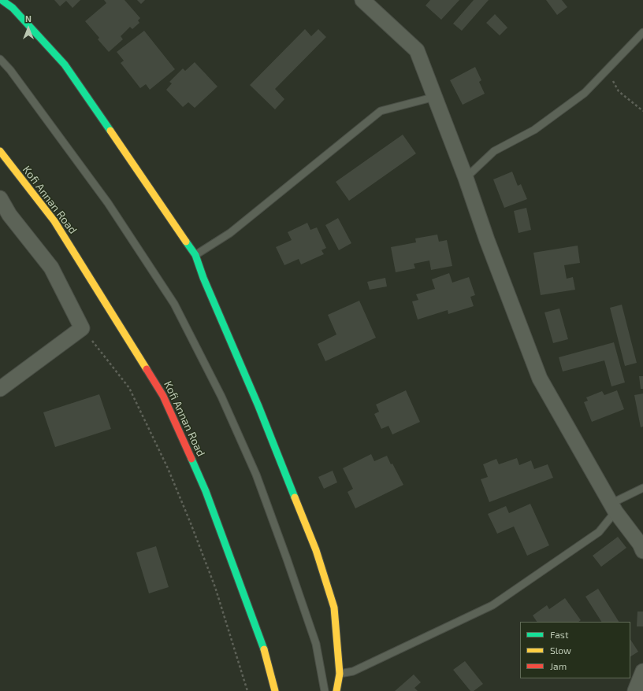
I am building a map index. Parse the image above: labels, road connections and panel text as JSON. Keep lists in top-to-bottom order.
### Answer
{
  "streets": {
    "street": ["Kofi Annan Road"]
  },
  "legend": ["Fast", "Slow", "Jam"],
  "north": "top"
}
